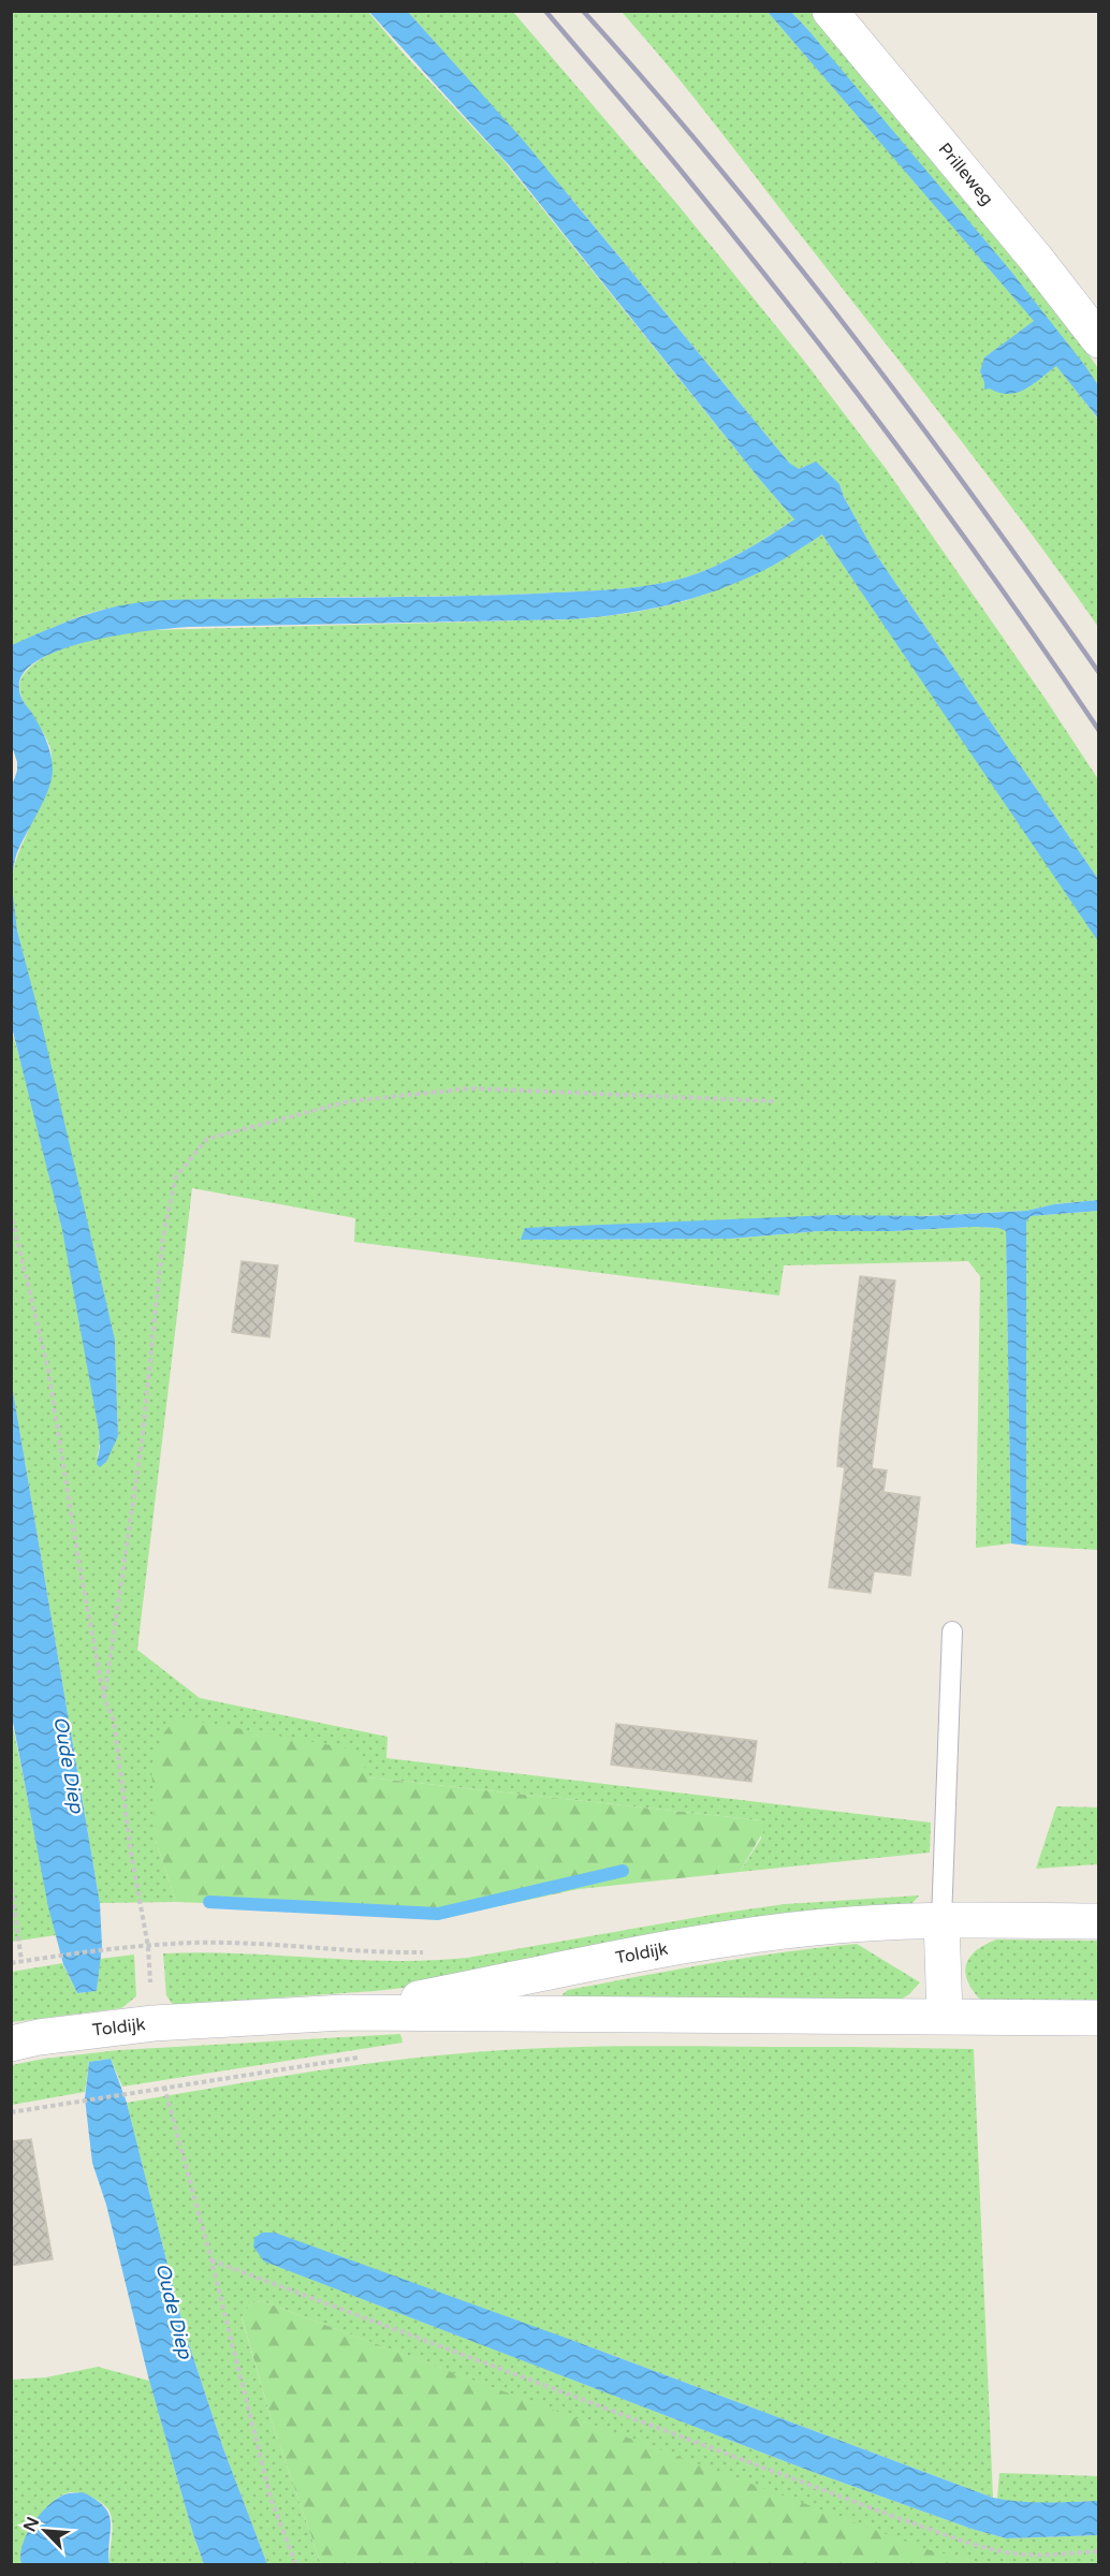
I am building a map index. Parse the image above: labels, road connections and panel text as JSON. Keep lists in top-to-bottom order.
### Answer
{
  "streets": {
    "street": ["Prilleweg", "Toldijk"]
  },
  "water": ["Oude Diep"],
  "north": "top left"
}
